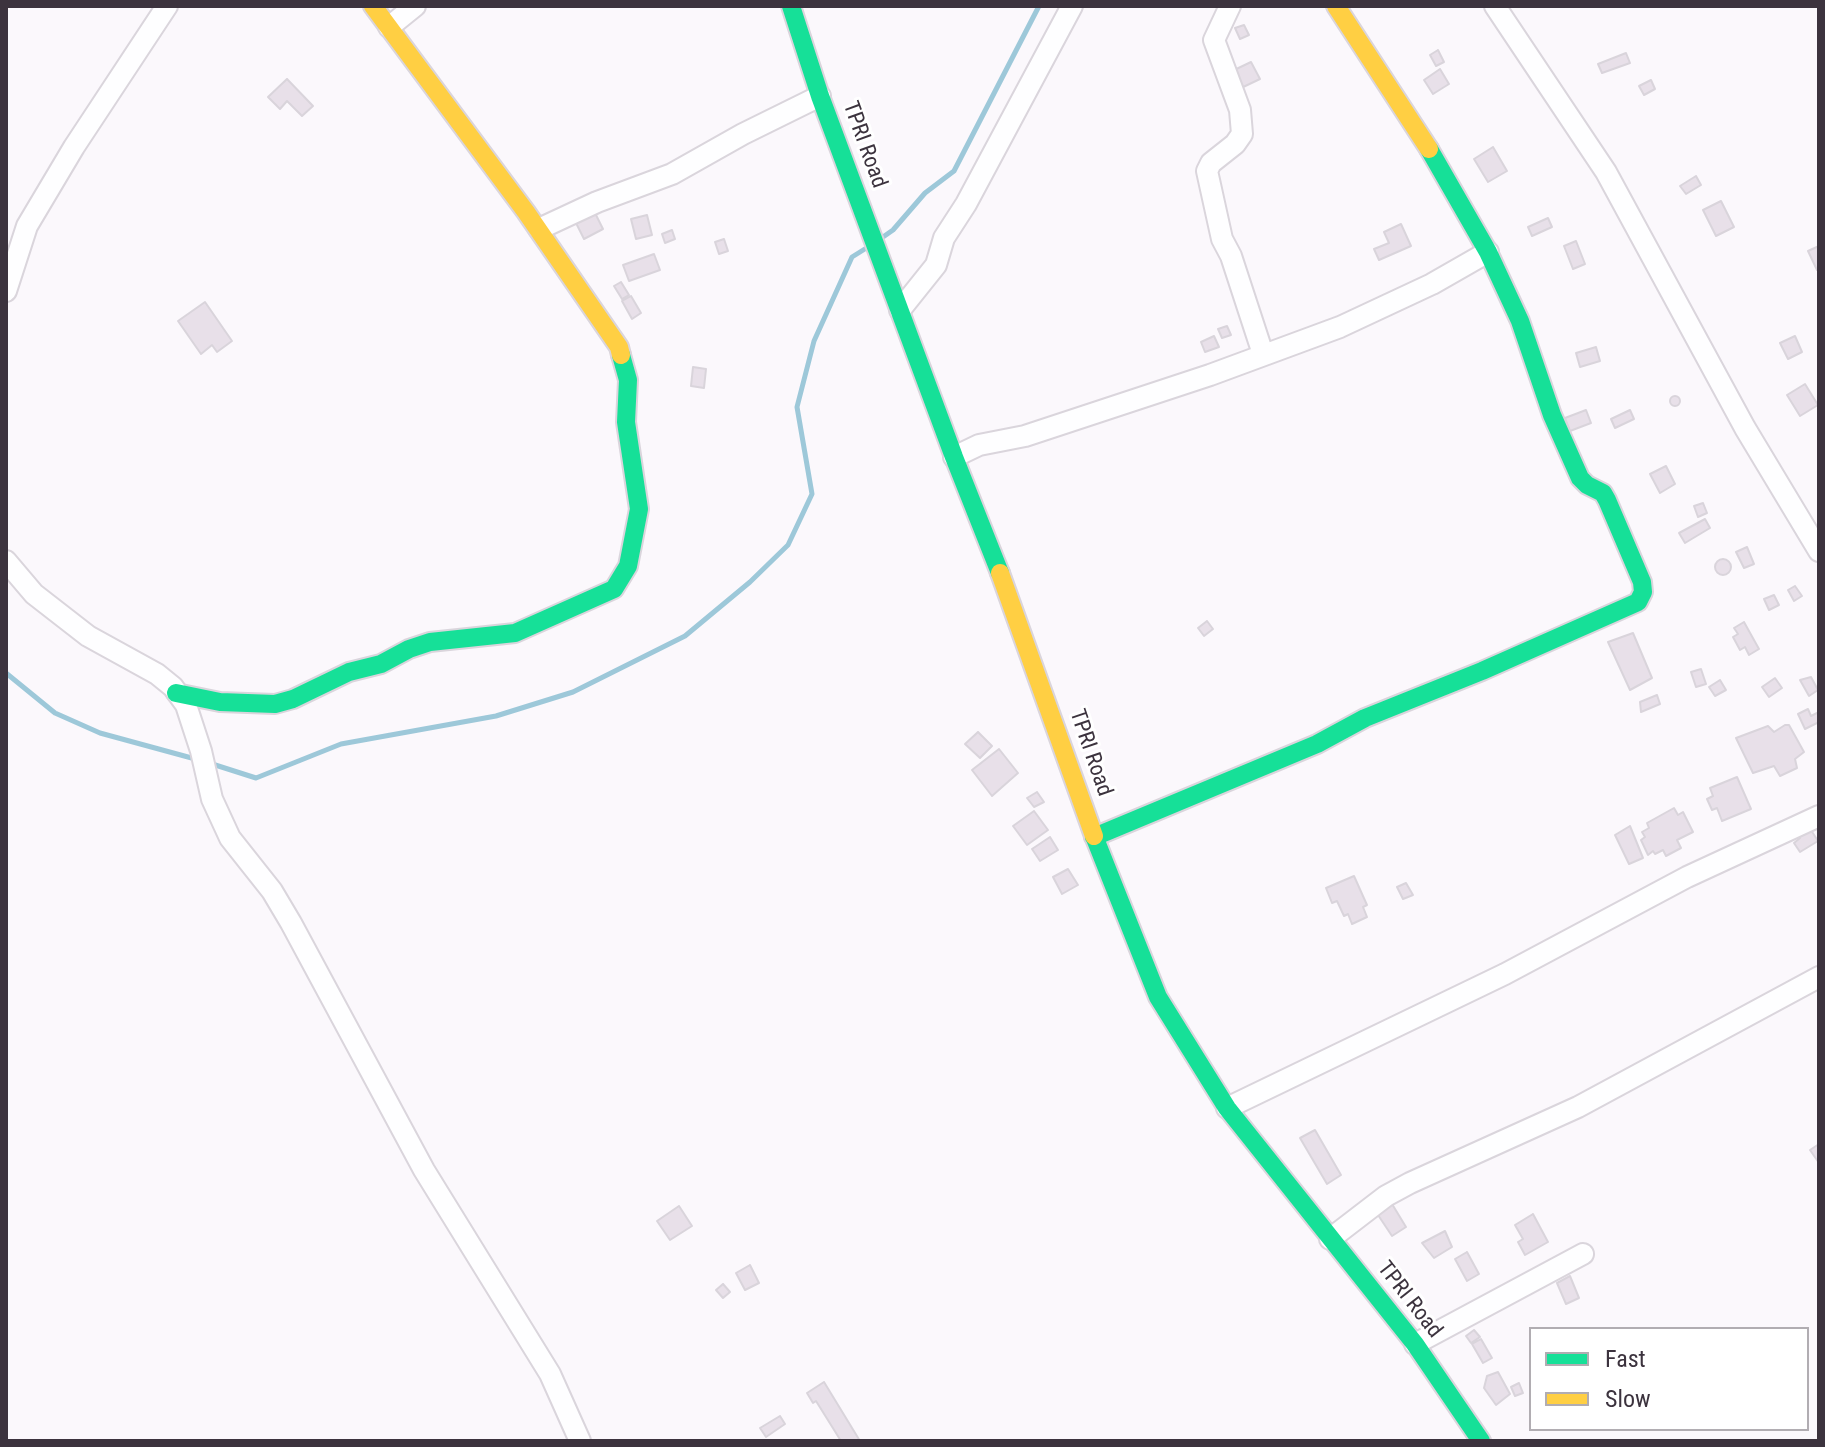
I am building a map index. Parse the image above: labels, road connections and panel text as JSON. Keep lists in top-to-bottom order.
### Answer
{
  "streets": {
    "street": ["TPRI Road"]
  },
  "legend": ["Fast", "Slow"]
}
